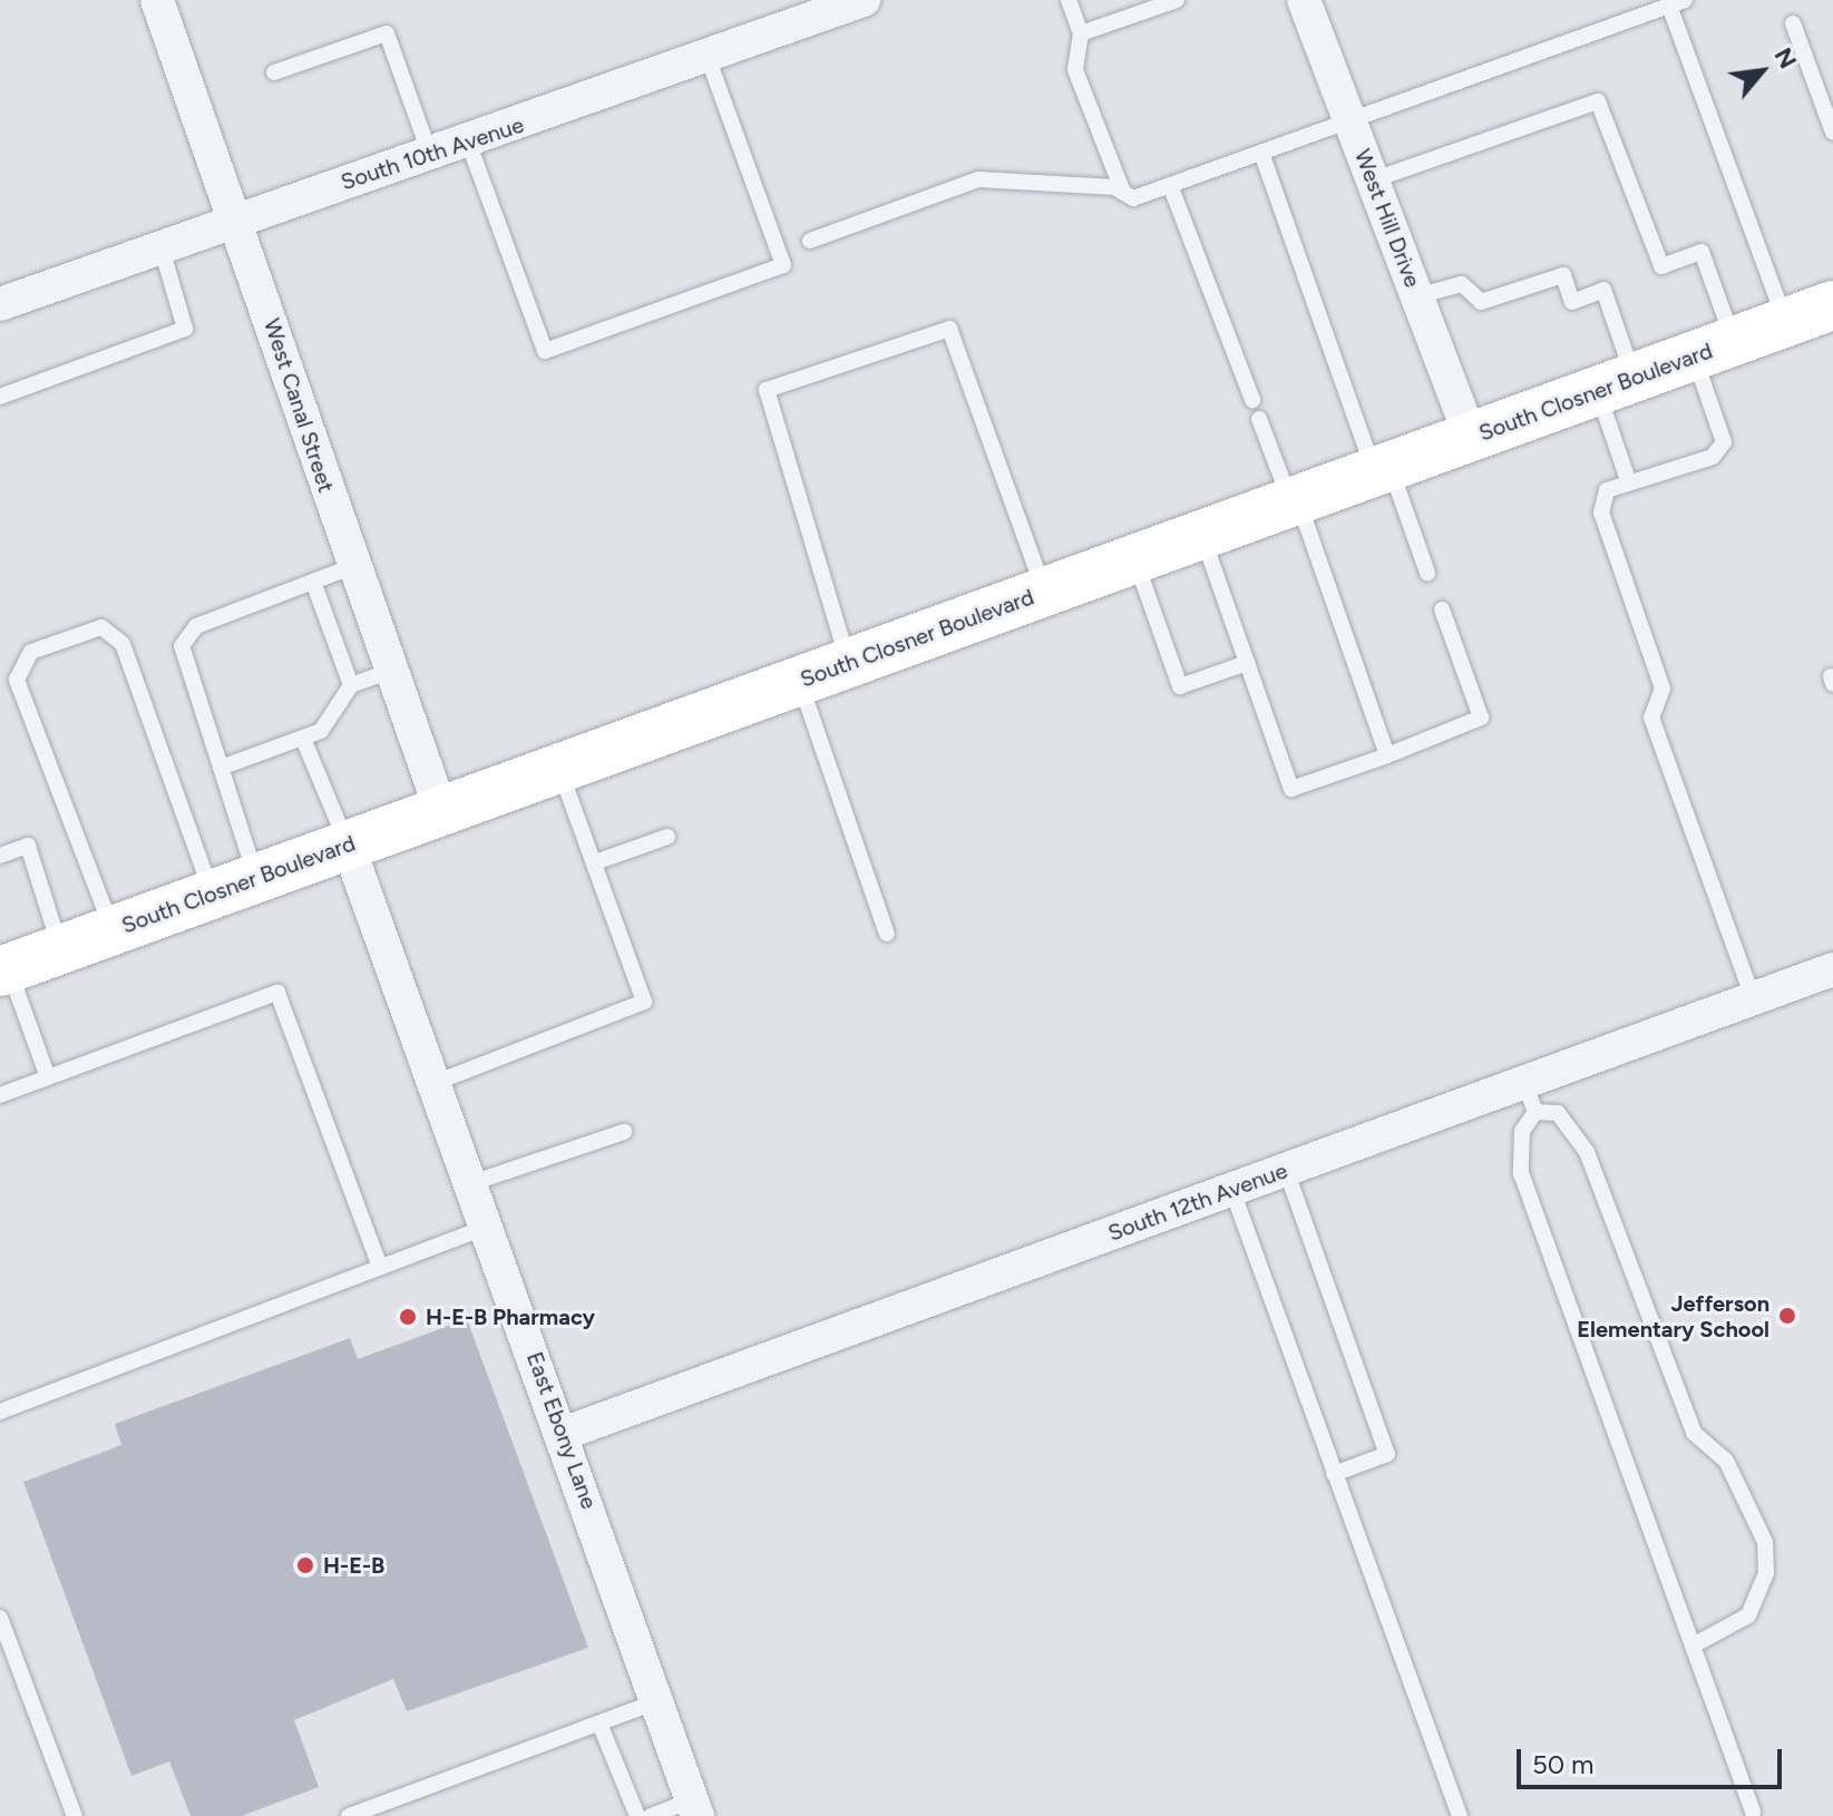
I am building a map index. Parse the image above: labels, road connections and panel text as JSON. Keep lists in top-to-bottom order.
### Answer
{
  "streets": {
    "main road": ["South Closner Boulevard"],
    "street": [
      "South 10th Avenue",
      "West Hill Drive",
      "West Canal Street",
      "South 12th Avenue",
      "East Ebony Lane"
    ]
  },
  "crossings": [
    ["South 10th Avenue", "West Canal Street"],
    ["West Hill Drive", "South Closner Boulevard"],
    ["South Closner Boulevard", "West Canal Street"],
    ["South Closner Boulevard", "East Ebony Lane"],
    ["South 12th Avenue", "East Ebony Lane"]
  ],
  "places": ["Jefferson Elementary School", "H-E-B Pharmacy", "H-E-B"],
  "scale_bar": "50 m",
  "north": "top right"
}
